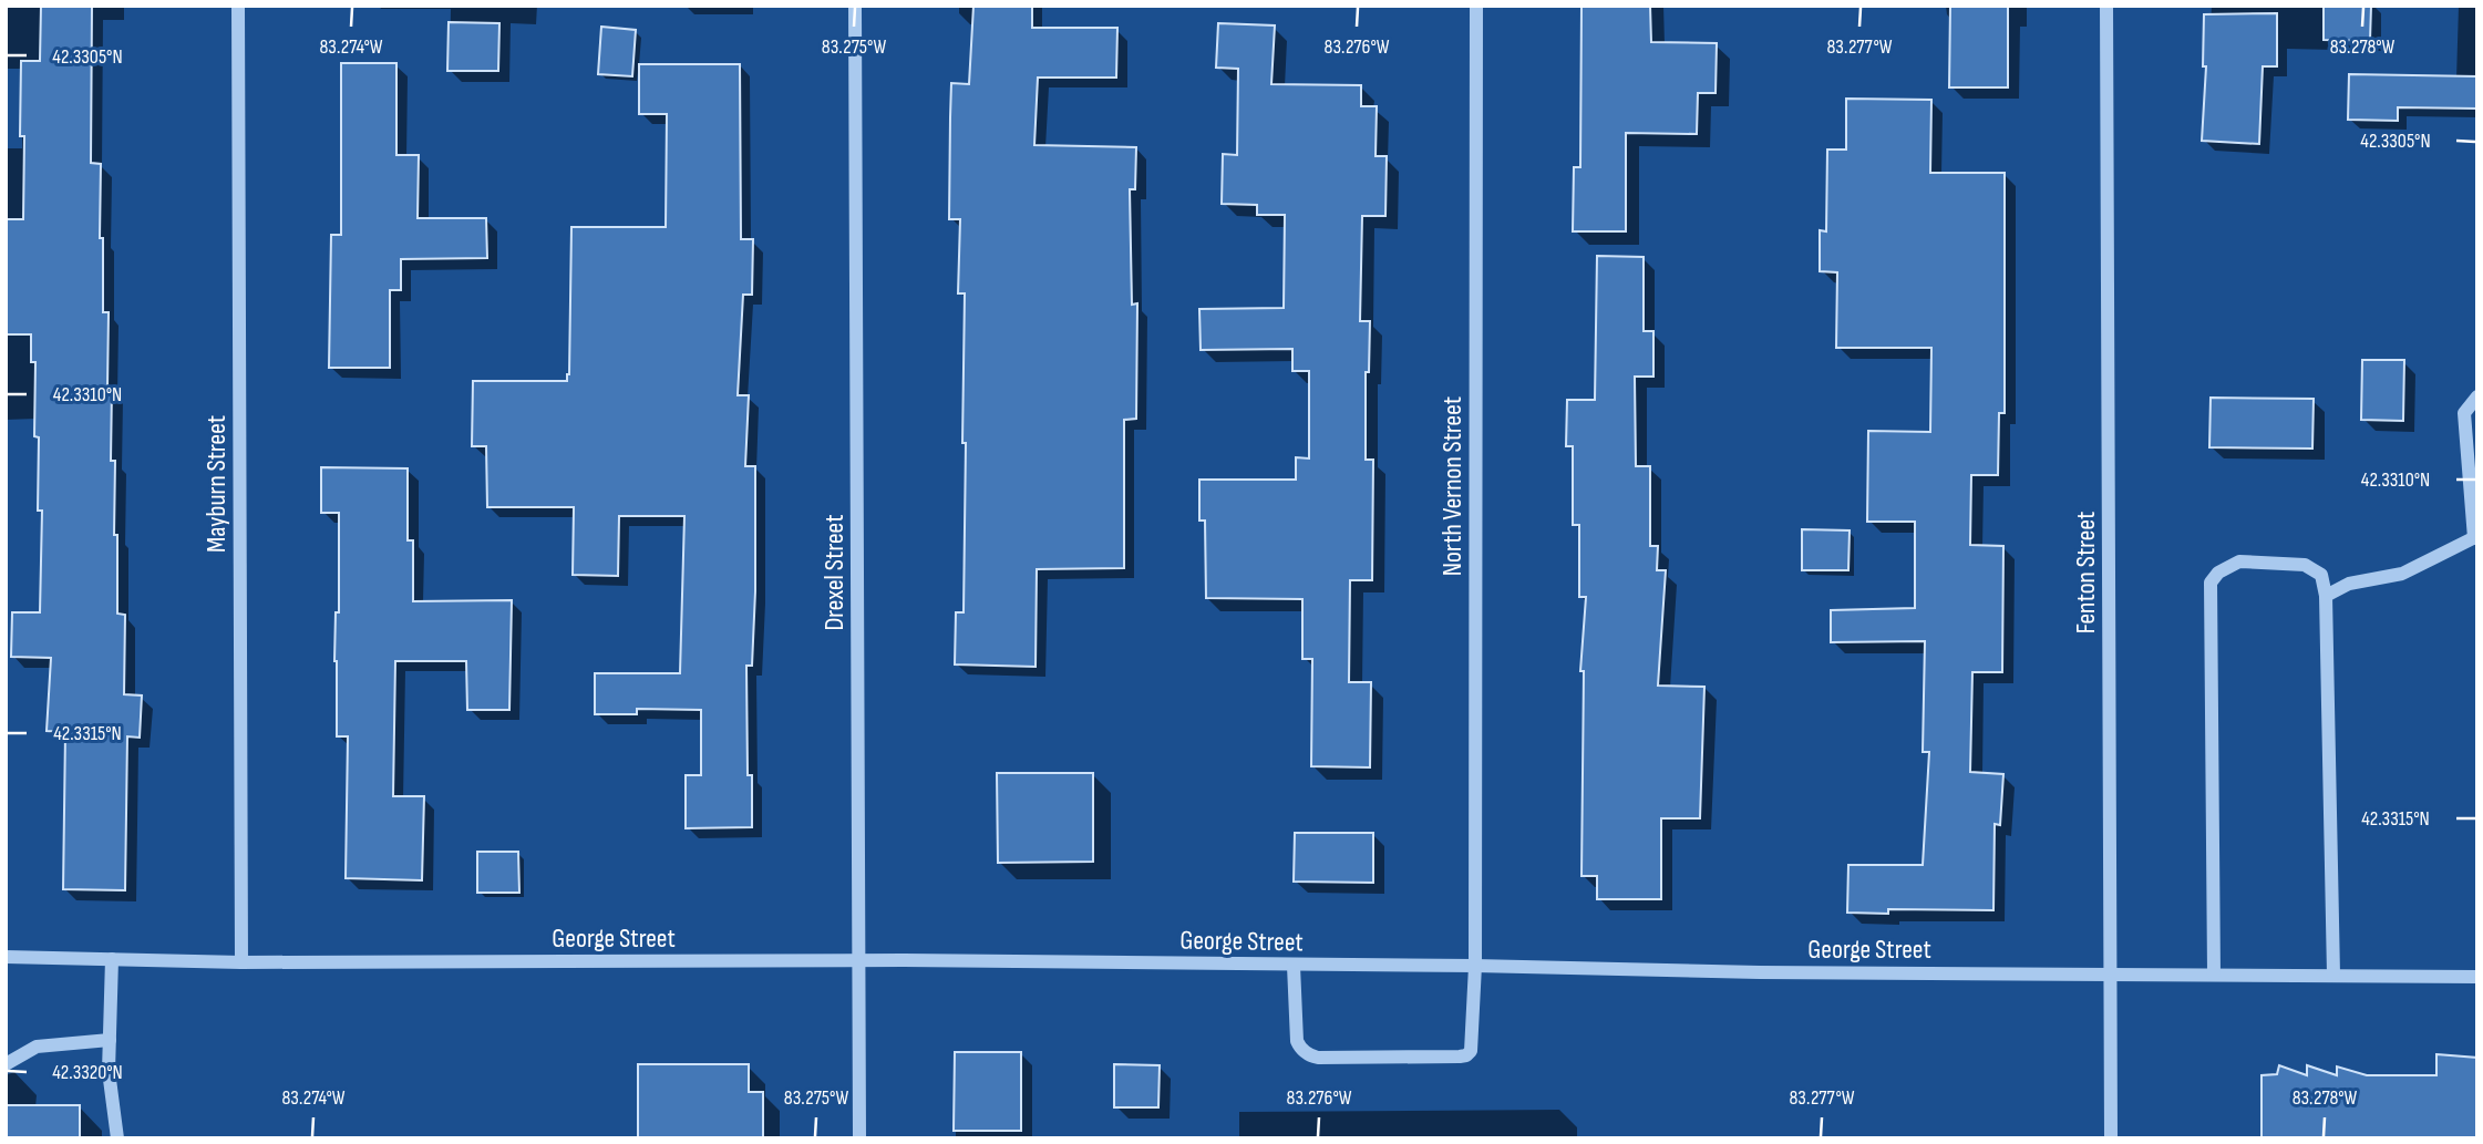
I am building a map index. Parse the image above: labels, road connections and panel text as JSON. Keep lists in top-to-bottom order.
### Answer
{
  "streets": {
    "street": [
      "Mayburn Street",
      "North Vernon Street",
      "Drexel Street",
      "Fenton Street",
      "George Street"
    ]
  },
  "crossings": [
    ["Mayburn Street", "George Street"],
    ["North Vernon Street", "George Street"],
    ["Drexel Street", "George Street"],
    ["Fenton Street", "George Street"]
  ],
  "coordinates": [
    "83.274°W",
    "83.275°W",
    "83.276°W",
    "83.277°W",
    "83.278°W",
    "42.3305°N",
    "42.3310°N",
    "42.3315°N",
    "42.3320°N"
  ]
}
